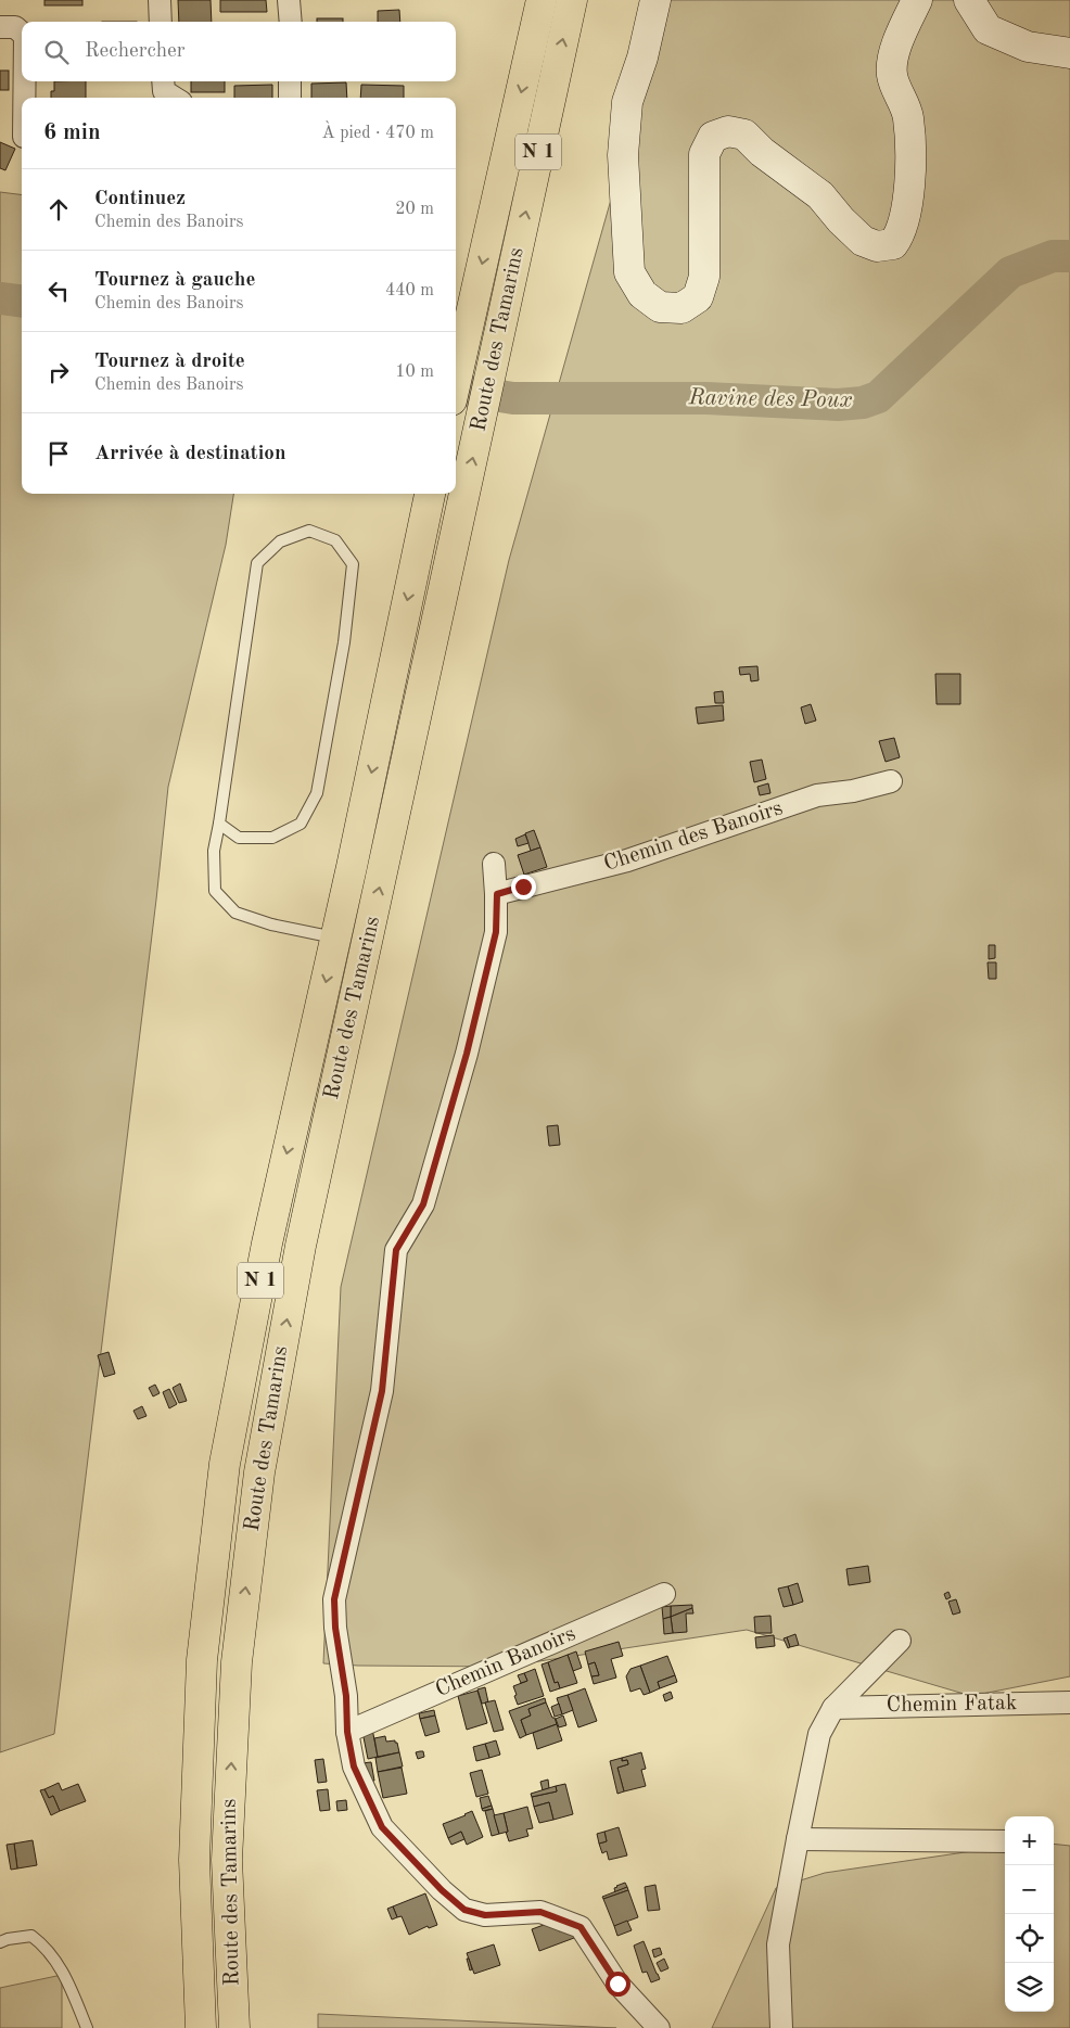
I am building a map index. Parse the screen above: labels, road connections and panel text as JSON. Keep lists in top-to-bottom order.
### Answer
{
  "streets": {
    "highway": ["N 1", "Route des Tamarins"],
    "street": ["Chemin des Banoirs", "Chemin Banoirs", "Chemin Fatak"]
  },
  "water": ["Ravine des Poux"],
  "page": {
    "search": "Rechercher",
    "heading": ["6 min", "À pied · 470 m"],
    "list": [
      ["Continuez", "Chemin des Banoirs", "20 m"],
      ["Tournez à gauche", "Chemin des Banoirs", "440 m"],
      ["Tournez à droite", "Chemin des Banoirs", "10 m"],
      "Arrivée à destination"
    ],
    "map_buttons": ["+", "−"]
  }
}
